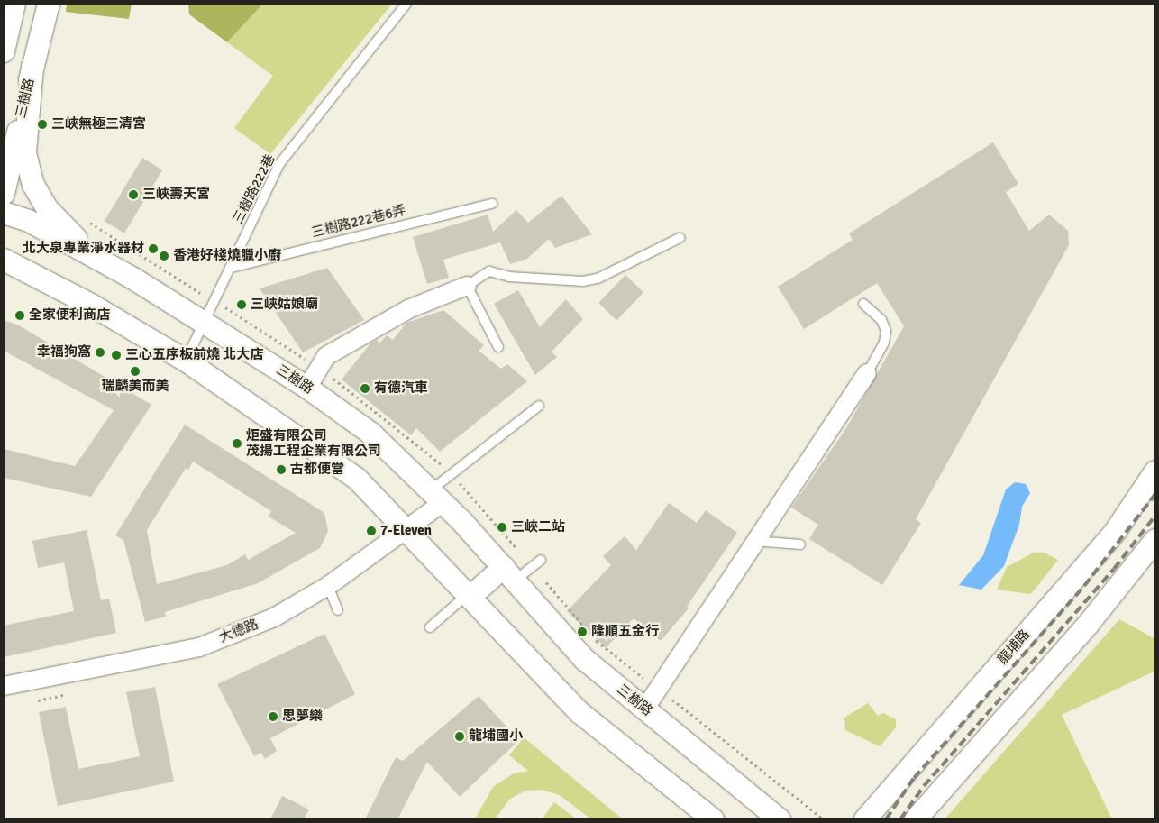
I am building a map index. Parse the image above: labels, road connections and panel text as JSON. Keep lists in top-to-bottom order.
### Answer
{
  "streets": {
    "street": ["三樹路", "大德路", "龍埔路"],
    "lane": ["三樹路222巷", "三樹路222巷6弄"]
  },
  "crossings": [
    ["三樹路", "三樹路222巷"],
    ["三樹路", "大德路"],
    ["三樹路222巷", "三樹路222巷6弄"]
  ],
  "places": [
    "三峽無極三清宮",
    "三峽壽天宮",
    "北大泉專業淨水器材",
    "香港好棧燒臘小廚",
    "三峽姑娘廟",
    "全家便利商店",
    "幸福狗窩",
    "三心五序板前燒 北大店",
    "瑞麟美而美",
    "有德汽車",
    "炬盛有限公司 茂揚工程企業有限公司",
    "古都便當",
    "三峽二站",
    "7-Eleven",
    "隆順五金行",
    "思夢樂",
    "龍埔國小"
  ]
}
